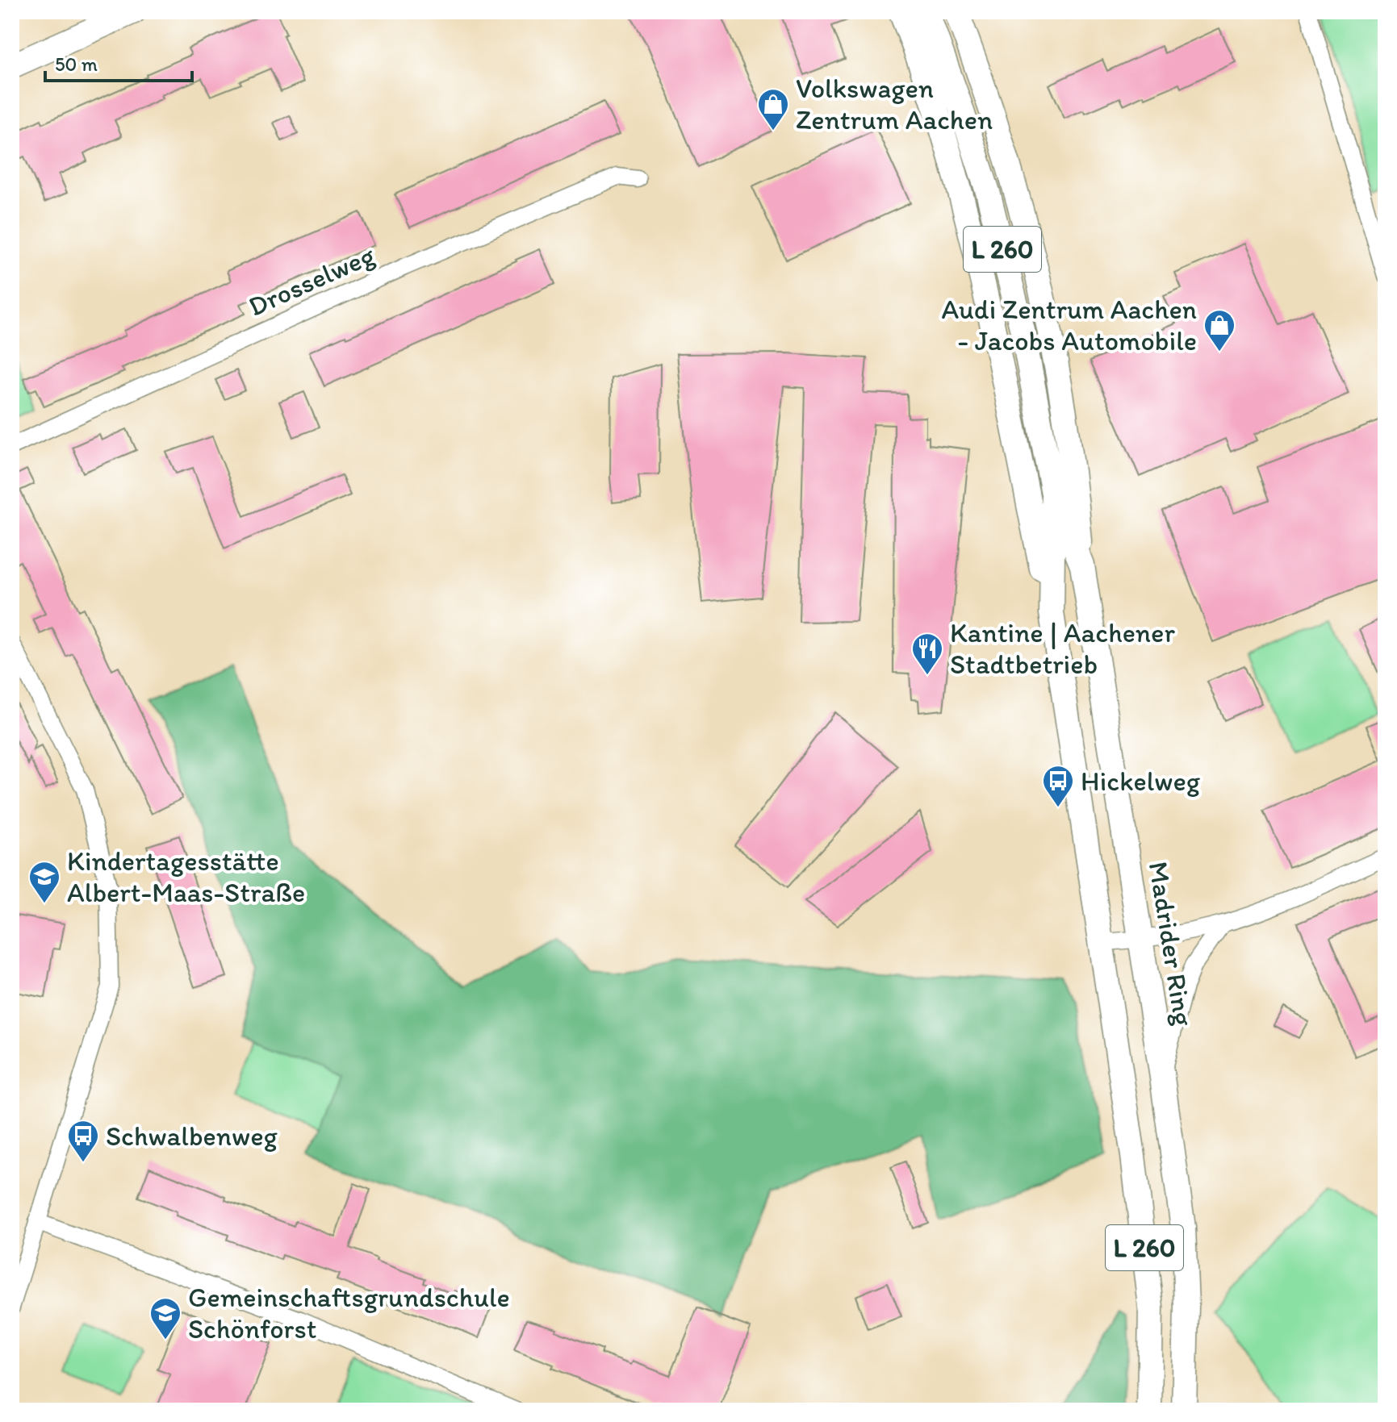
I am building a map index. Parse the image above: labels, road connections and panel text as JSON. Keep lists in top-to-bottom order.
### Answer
{
  "streets": {
    "main road": ["L 260", "Madrider Ring"],
    "street": ["Drosselweg"]
  },
  "places": {
    "shop": ["Volkswagen Zentrum Aachen", "Audi Zentrum Aachen - Jacobs Automobile"],
    "restaurant": ["Kantine | Aachener Stadtbetrieb"],
    "bus stop": ["Hickelweg", "Schwalbenweg"],
    "school or university": ["Kindertagesstätte Albert-Maas-Straße", "Gemeinschaftsgrundschule Schönforst"]
  },
  "scale_bar": "50 m"
}
